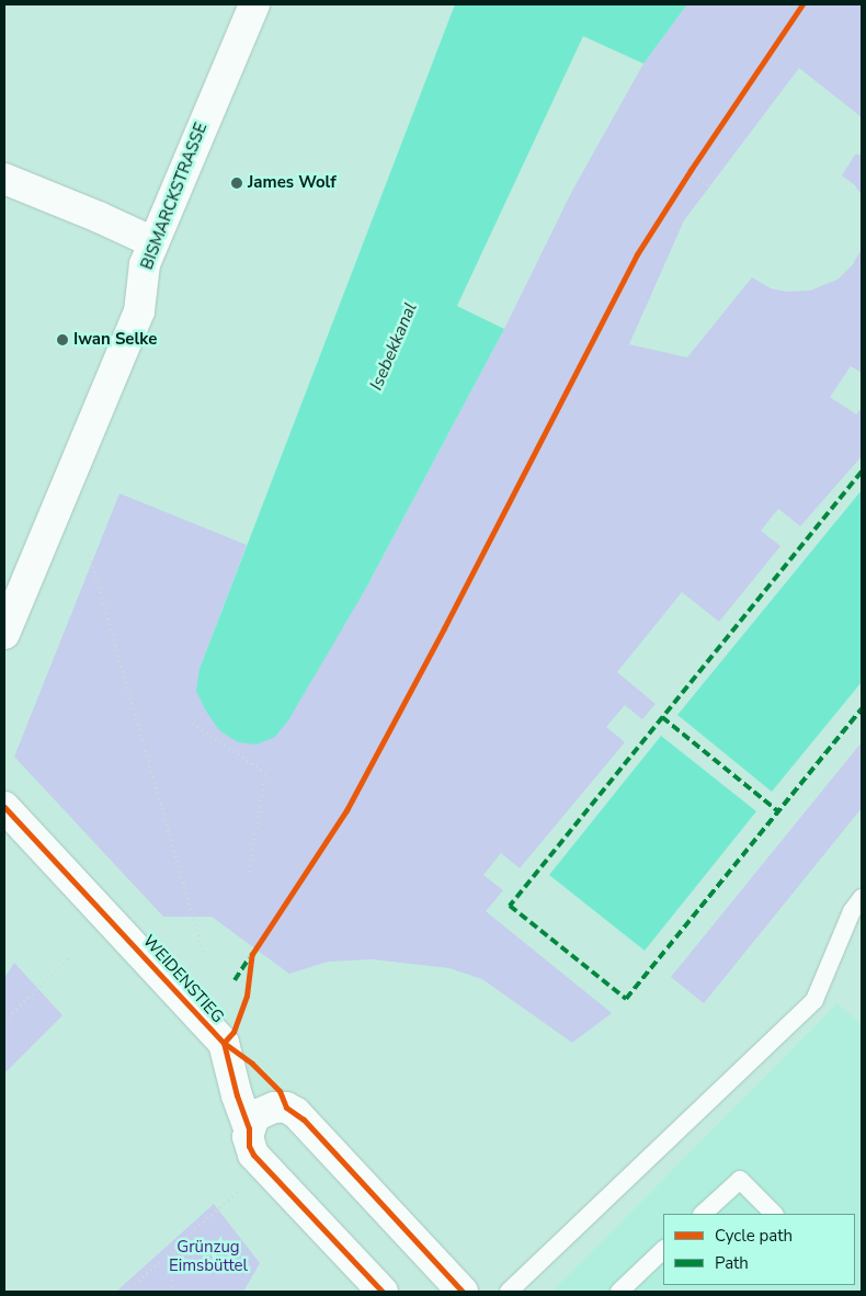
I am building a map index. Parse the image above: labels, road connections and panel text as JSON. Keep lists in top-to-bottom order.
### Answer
{
  "streets": {
    "street": ["BISMARCKSTRASSE", "WEIDENSTIEG"]
  },
  "water": ["Isebekkanal"],
  "parks": ["Grünzug Eimsbüttel"],
  "places": ["James Wolf", "Iwan Selke"],
  "legend": ["Cycle path", "Path"]
}
